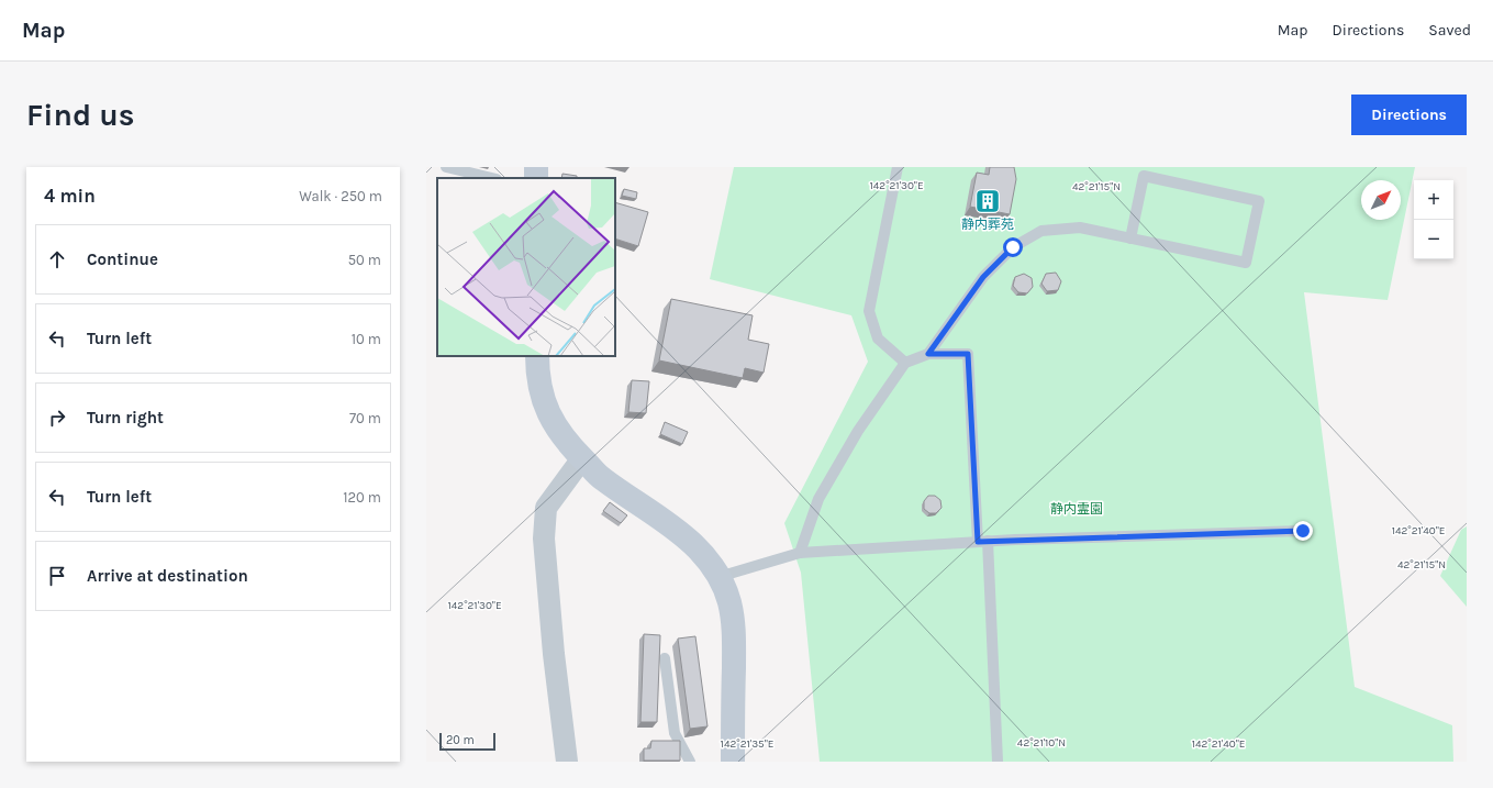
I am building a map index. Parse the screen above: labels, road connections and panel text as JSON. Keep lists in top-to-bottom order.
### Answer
{
  "parks": ["静内霊園"],
  "places": {
    "building": ["静内葬苑"]
  },
  "scale_bar": "20 m",
  "north": "top right",
  "page": {
    "header": "Map",
    "nav": ["Map", "Directions", "Saved"],
    "buttons": "Directions",
    "title": "Find us",
    "heading": ["4 min", "Walk · 250 m"],
    "map_buttons": ["+", "−"],
    "list": [
      ["Continue", "50 m"],
      ["Turn left", "10 m"],
      ["Turn right", "70 m"],
      ["Turn left", "120 m"],
      "Arrive at destination"
    ],
    "scale": "20 m"
  },
  "coordinates": [
    "142°21'30\"E",
    "42°21'15\"N",
    "142°21'40\"E",
    "42°21'10\"N",
    "142°21'35\"E"
  ]
}
